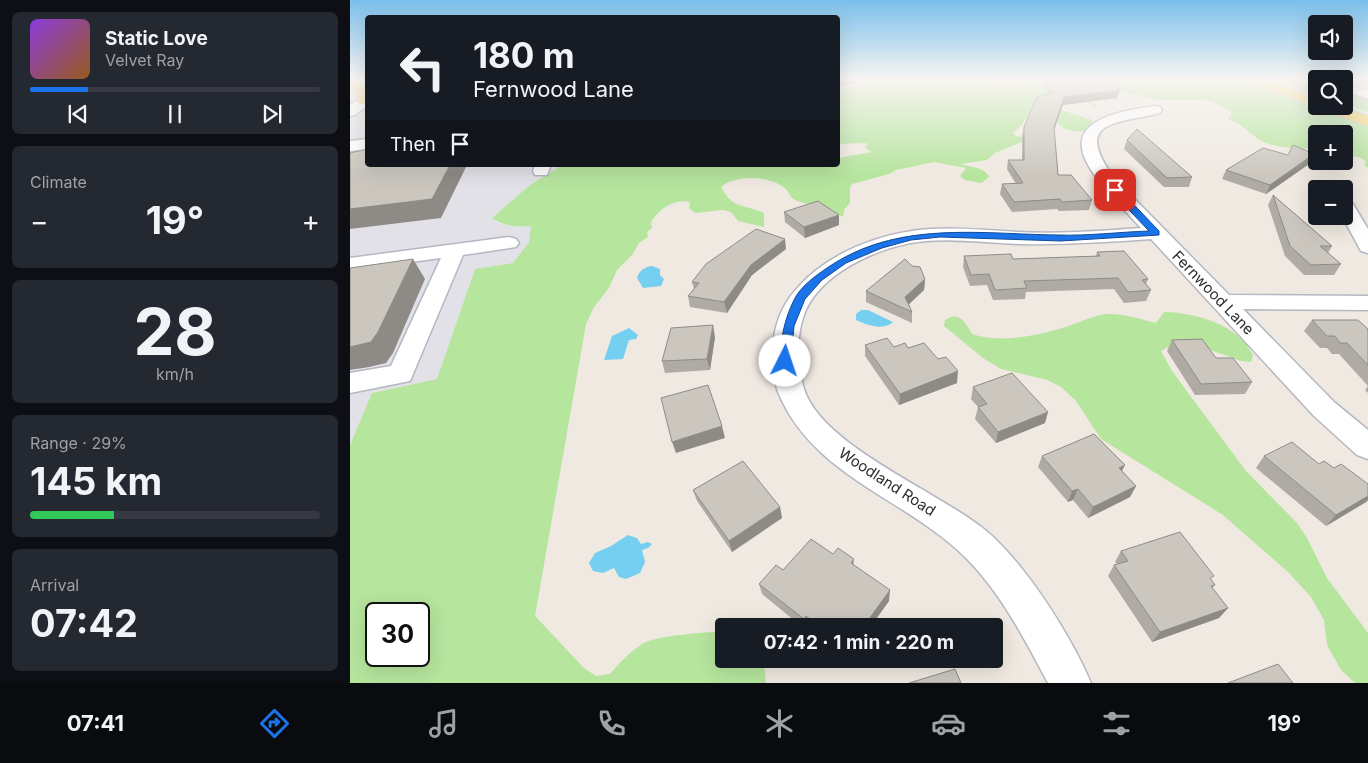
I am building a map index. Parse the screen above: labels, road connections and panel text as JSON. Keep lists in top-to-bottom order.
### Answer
{
  "streets": {
    "street": ["Fernwood Lane", "Woodland Road"]
  },
  "crossings": [
    ["Fernwood Lane", "Woodland Road"]
  ],
  "page": {
    "map_buttons": ["+", "−"],
    "turn": ["180 m", "Fernwood Lane"],
    "song": ["Static Love", "Velvet Ray"],
    "then": "Then",
    "tile": [
      "Climate",
      ["28", "km/h"],
      ["Range · 29%", "145 km"],
      ["Arrival", "07:42"]
    ],
    "heat": ["−", "19°", "+"],
    "limit": "30",
    "trip": "07:42 · 1 min · 220 m",
    "tabs": ["07:41", "19°"]
  }
}
